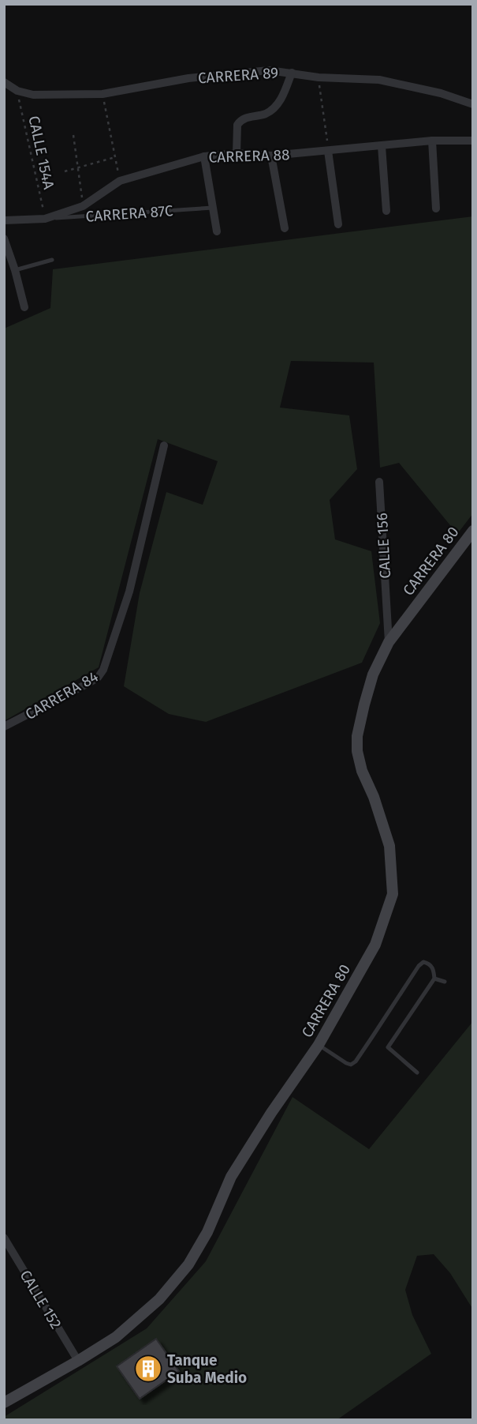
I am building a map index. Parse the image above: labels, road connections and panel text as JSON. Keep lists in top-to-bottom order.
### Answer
{
  "streets": {
    "street": [
      "CARRERA 89",
      "CARRERA 88",
      "CALLE 156",
      "CARRERA 80",
      "CARRERA 84",
      "CALLE 152"
    ],
    "lane": ["CARRERA 87C"],
    "path": ["CALLE 154A"]
  },
  "crossings": [
    ["CARRERA 89", "CALLE 154A"],
    ["CALLE 154A", "CARRERA 88"],
    ["CALLE 154A", "CARRERA 87C"],
    ["CARRERA 88", "CARRERA 87C"],
    ["CALLE 156", "CARRERA 80"],
    ["CARRERA 80", "CALLE 152"]
  ],
  "places": {
    "building": ["Tanque Suba Medio"]
  }
}
